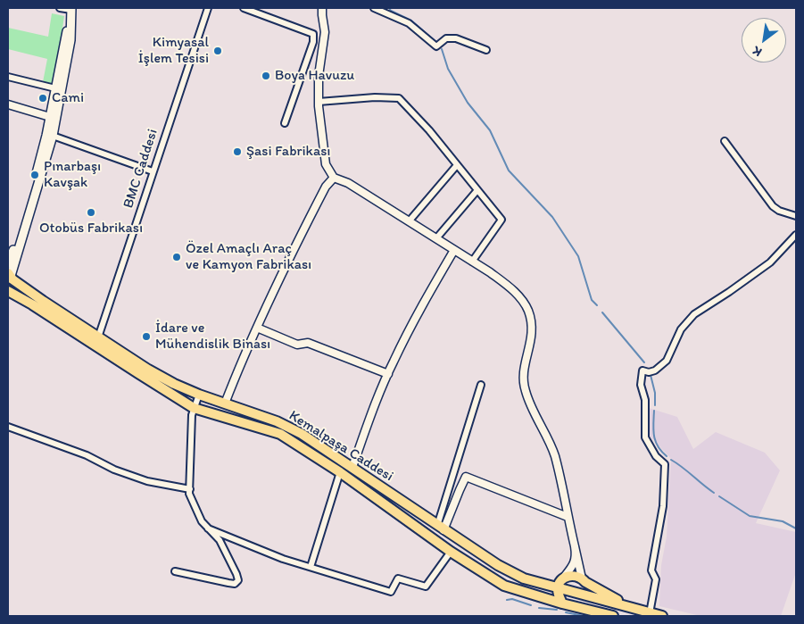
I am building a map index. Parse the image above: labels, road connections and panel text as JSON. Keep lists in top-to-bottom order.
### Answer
{
  "streets": {
    "main road": ["Kemalpaşa Caddesi"],
    "street": ["BMC Caddesi"]
  },
  "crossings": [
    ["BMC Caddesi", "Kemalpaşa Caddesi"]
  ],
  "places": [
    "Kimyasal İşlem Tesisi",
    "Boya Havuzu",
    "Cami",
    "Şasi Fabrikası",
    "Pınarbaşı Kavşak",
    "Otobüs Fabrikası",
    "Özel Amaçlı Araç ve Kamyon Fabrikası",
    "İdare ve Mühendislik Binası"
  ],
  "north": "bottom left"
}
